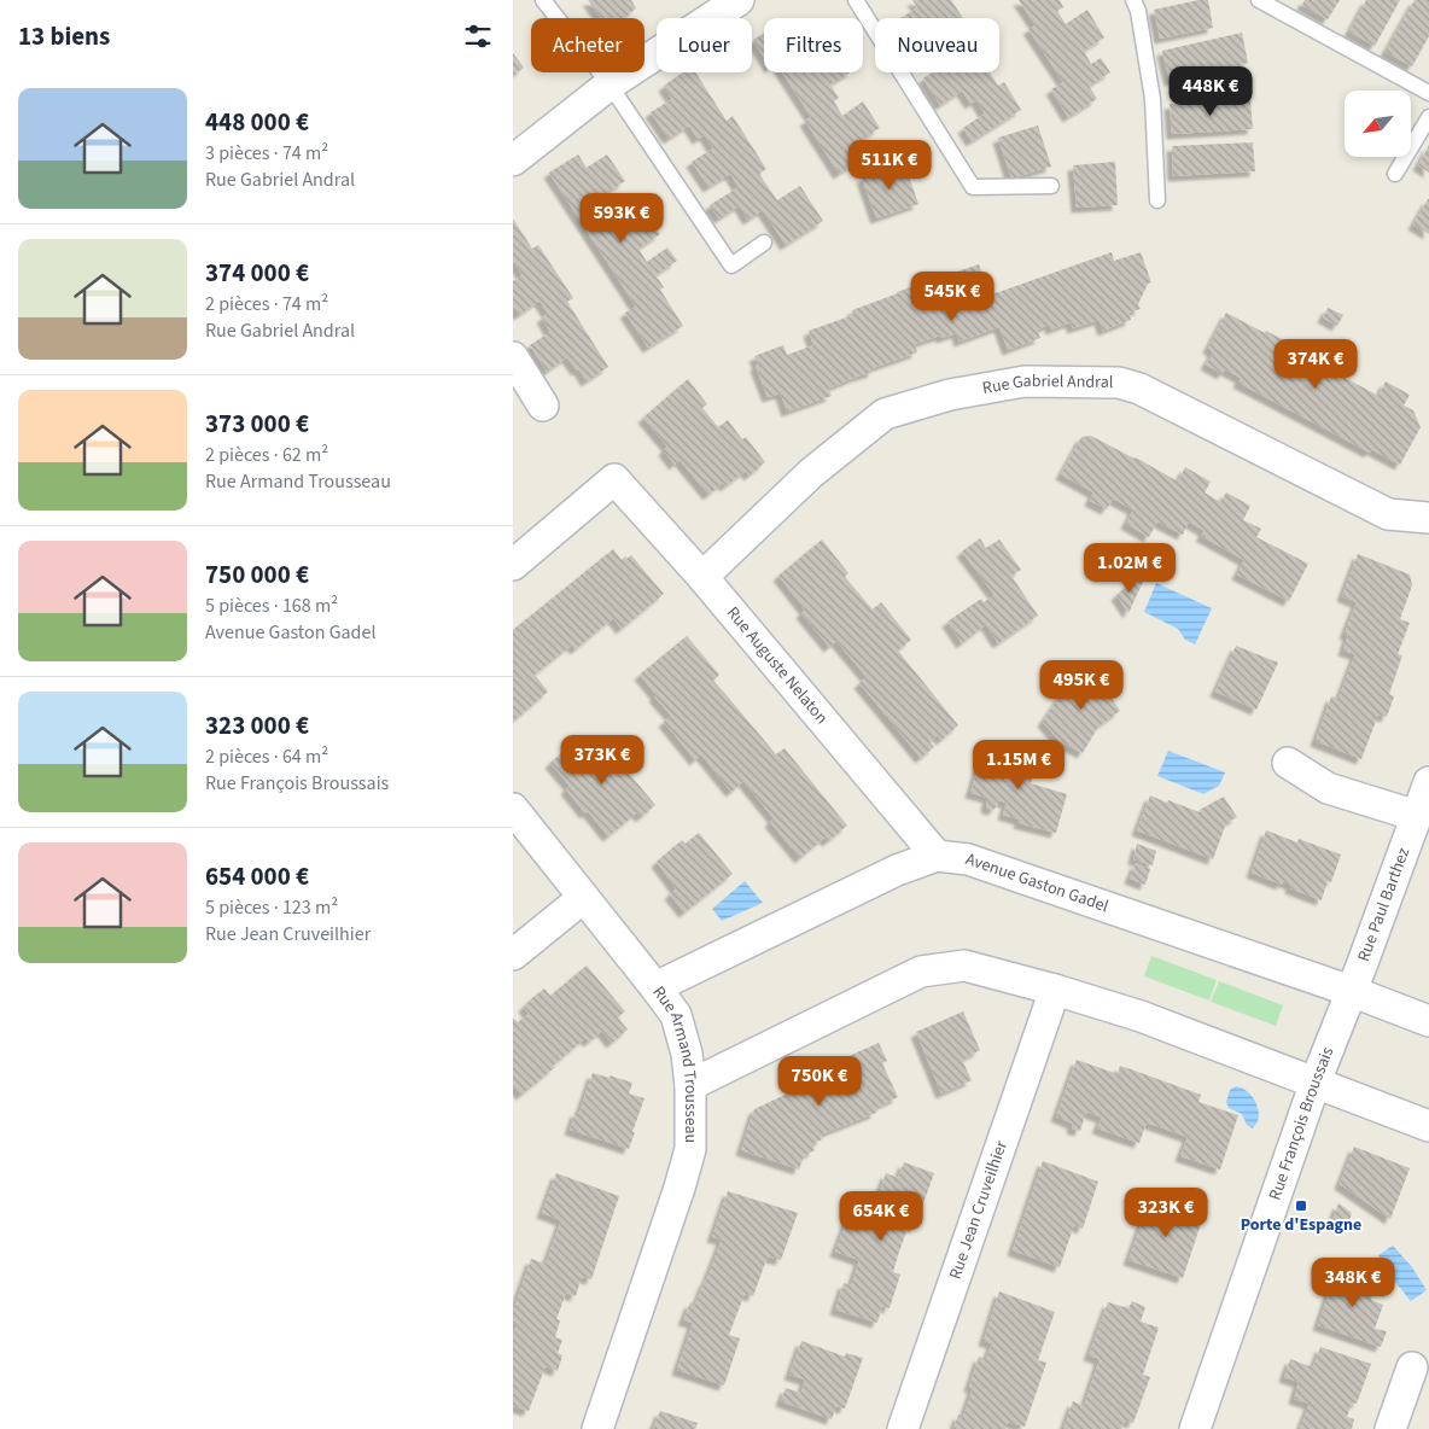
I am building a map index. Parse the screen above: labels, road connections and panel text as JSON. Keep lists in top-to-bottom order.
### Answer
{
  "streets": {
    "street": [
      "Rue Gabriel Andral",
      "Rue Auguste Nelaton",
      "Avenue Gaston Gadel",
      "Rue Paul Barthez",
      "Rue Armand Trousseau",
      "Rue François Broussais",
      "Rue Jean Cruveilhier"
    ]
  },
  "crossings": [
    ["Rue Gabriel Andral", "Rue Auguste Nelaton"],
    ["Rue Auguste Nelaton", "Avenue Gaston Gadel"],
    ["Avenue Gaston Gadel", "Rue Paul Barthez"],
    ["Avenue Gaston Gadel", "Rue Armand Trousseau"],
    ["Avenue Gaston Gadel", "Rue François Broussais"],
    ["Rue Paul Barthez", "Rue François Broussais"]
  ],
  "places": {
    "transit": ["Porte d'Espagne"]
  },
  "north": "bottom left",
  "page": {
    "heading": "13 biens",
    "chip": [
      "Acheter",
      "Louer",
      "Filtres",
      "Nouveau"
    ],
    "price": [
      "448K €",
      "511K €",
      "593K €",
      "545K €",
      "374K €",
      "1.02M €",
      "495K €",
      "373K €",
      "1.15M €",
      "750K €",
      "323K €",
      "654K €",
      "348K €"
    ],
    "list": [
      {
        "name": "448 000 €",
        "note": "3 pièces · 74 m² · Rue Gabriel Andral"
      },
      {
        "name": "374 000 €",
        "note": "2 pièces · 74 m² · Rue Gabriel Andral"
      },
      {
        "name": "373 000 €",
        "note": "2 pièces · 62 m² · Rue Armand Trousseau"
      },
      {
        "name": "750 000 €",
        "note": "5 pièces · 168 m² · Avenue Gaston Gadel"
      },
      {
        "name": "323 000 €",
        "note": "2 pièces · 64 m² · Rue François Broussais"
      },
      {
        "name": "654 000 €",
        "note": "5 pièces · 123 m² · Rue Jean Cruveilhier"
      }
    ]
  }
}
